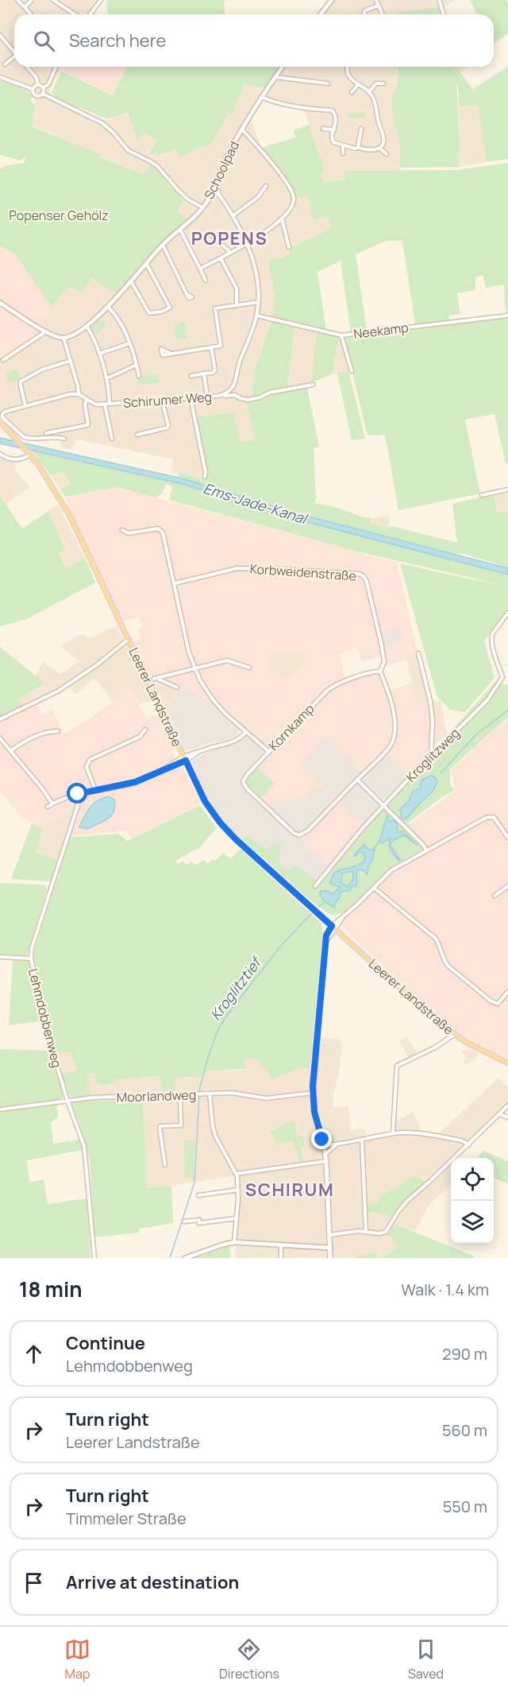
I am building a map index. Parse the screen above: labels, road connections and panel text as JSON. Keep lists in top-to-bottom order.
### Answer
{
  "streets": {
    "main road": ["Leerer Landstraße"],
    "street": [
      "Schoolpad",
      "Neekamp",
      "Schirumer Weg",
      "Korbweidenstraße",
      "Kornkamp",
      "Kroglitzweg",
      "Lehmdobbenweg",
      "Moorlandweg"
    ]
  },
  "crossings": [
    ["Korbweidenstraße", "Kornkamp"],
    ["Lehmdobbenweg", "Moorlandweg"]
  ],
  "districts": ["POPENS", "SCHIRUM"],
  "water": ["Ems-Jade-Kanal", "Kroglitztief"],
  "parks": ["Popenser Gehölz"],
  "page": {
    "search": "Search here",
    "heading": ["18 min", "Walk · 1.4 km"],
    "list": [
      ["Continue", "Lehmdobbenweg", "290 m"],
      ["Turn right", "Leerer Landstraße", "560 m"],
      ["Turn right", "Timmeler Straße", "550 m"],
      "Arrive at destination"
    ],
    "nav": ["Map", "Directions", "Saved"]
  }
}
